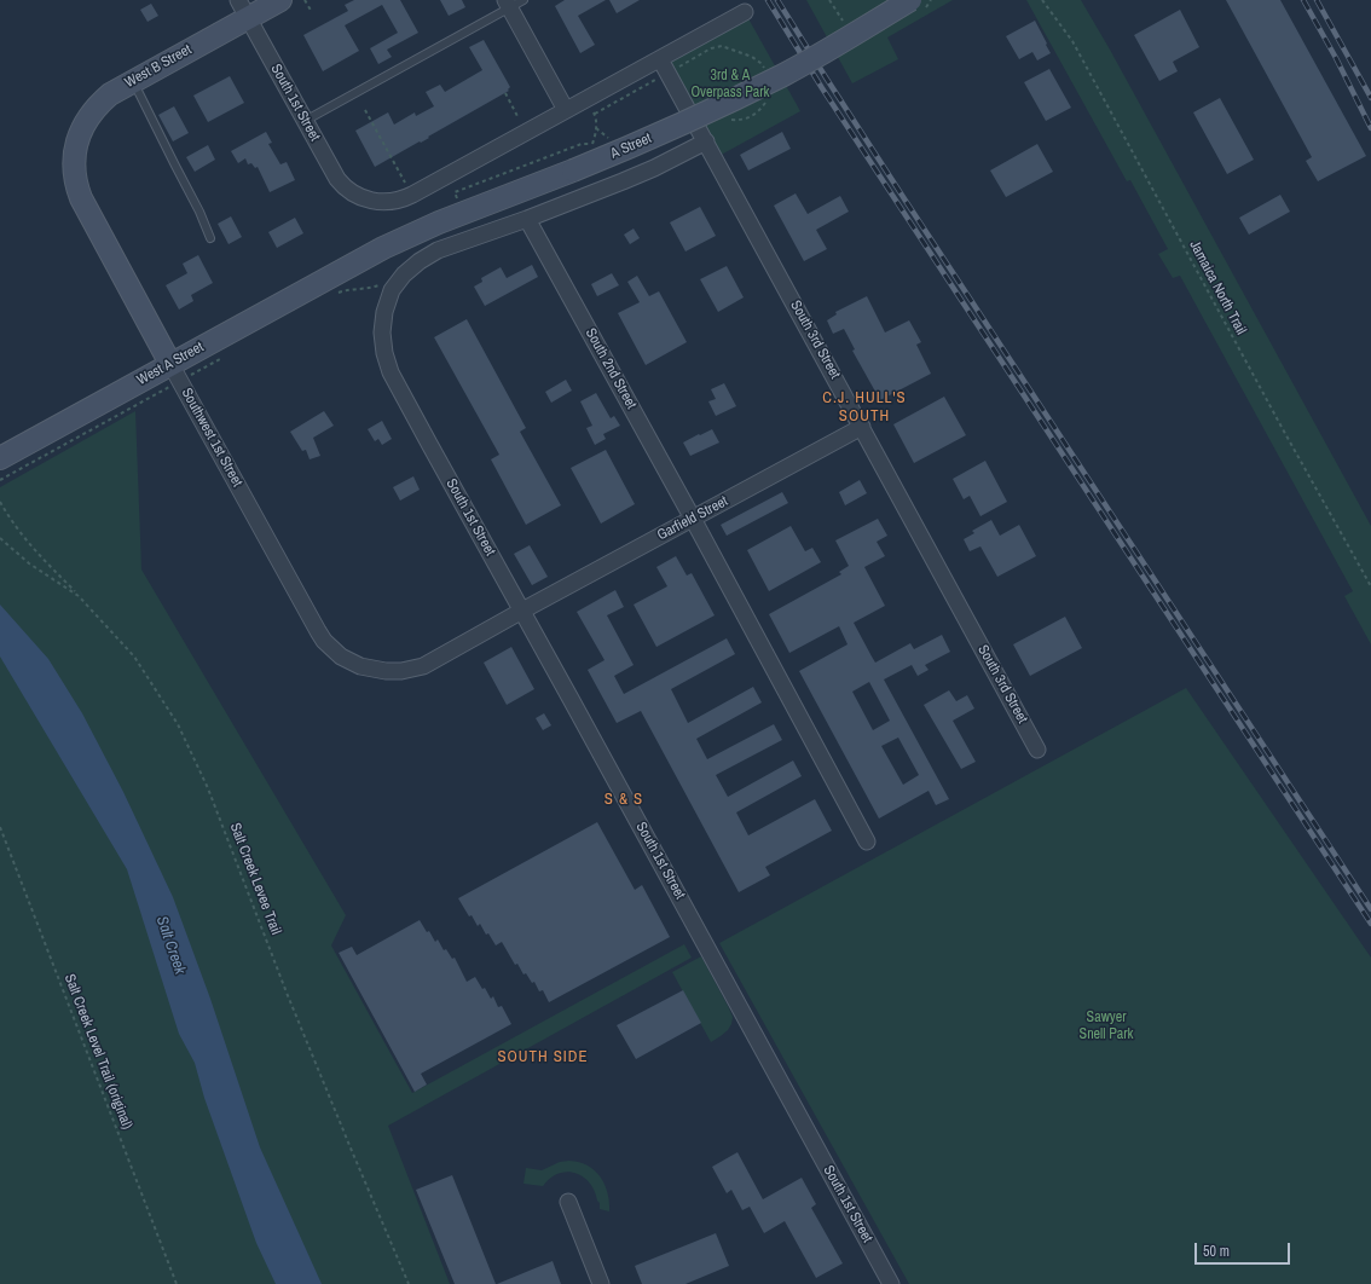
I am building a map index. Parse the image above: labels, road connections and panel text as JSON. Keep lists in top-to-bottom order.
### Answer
{
  "streets": {
    "main road": [
      "West B Street",
      "A Street",
      "West A Street",
      "Southwest 1st Street"
    ],
    "street": [
      "South 1st Street",
      "South 3rd Street",
      "South 2nd Street",
      "Garfield Street"
    ],
    "path": ["Jamaica North Trail", "Salt Creek Levee Trail", "Salt Creek Level Trail (original)"]
  },
  "crossings": [
    ["West B Street", "South 1st Street"],
    ["West B Street", "Southwest 1st Street"],
    ["South 1st Street", "A Street"],
    ["South 1st Street", "Garfield Street"],
    ["A Street", "South 3rd Street"],
    ["A Street", "West A Street"],
    ["A Street", "South 2nd Street"],
    ["South 3rd Street", "Garfield Street"],
    ["West A Street", "Southwest 1st Street"],
    ["South 2nd Street", "Garfield Street"],
    ["Southwest 1st Street", "Garfield Street"]
  ],
  "districts": ["C.J. HULL'S SOUTH", "S & S", "SOUTH SIDE"],
  "water": ["Salt Creek"],
  "parks": ["3rd & A Overpass Park", "Sawyer Snell Park"],
  "scale_bar": "50 m"
}
